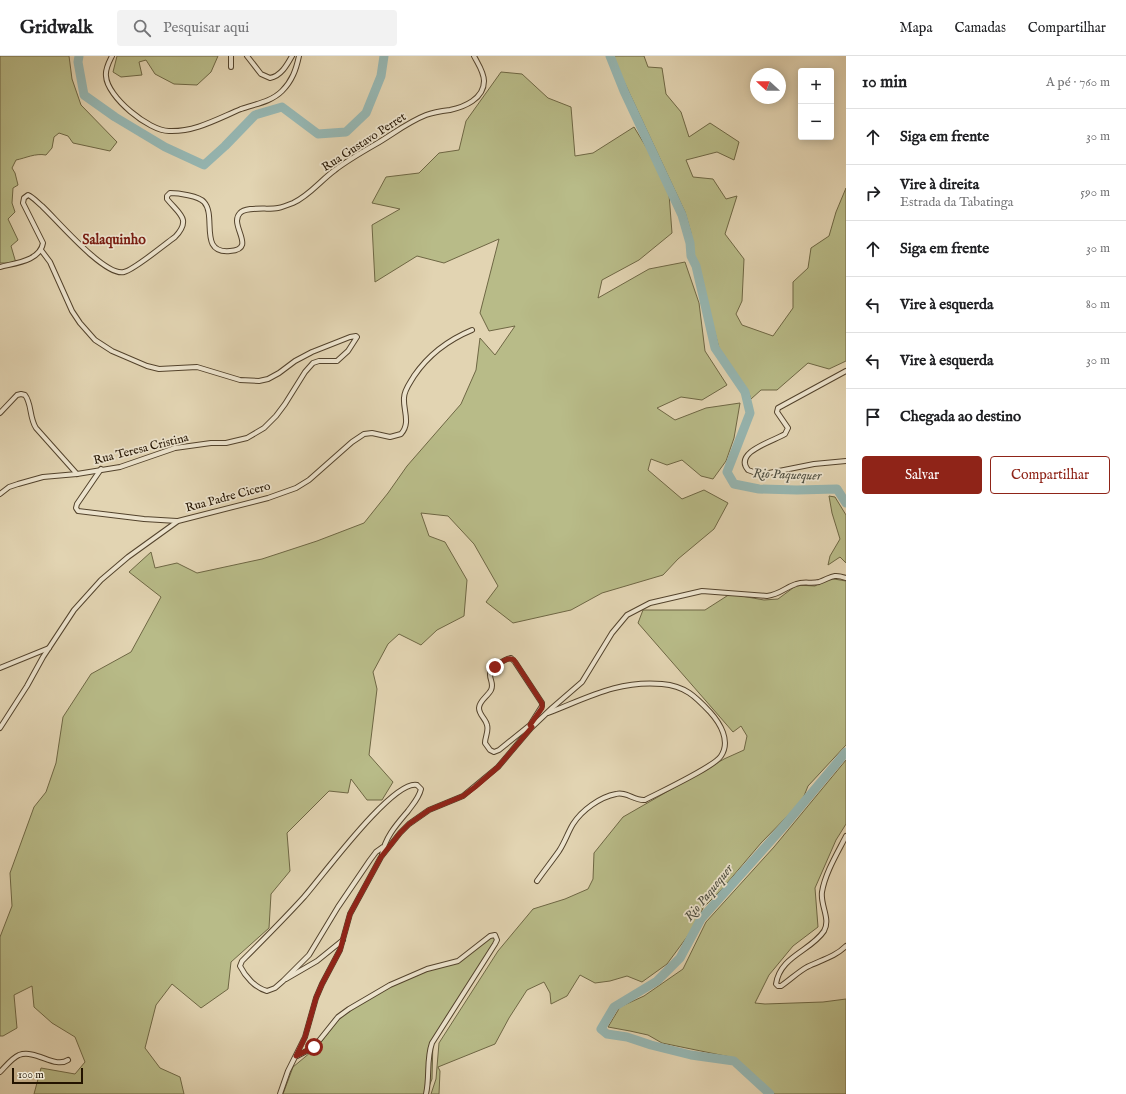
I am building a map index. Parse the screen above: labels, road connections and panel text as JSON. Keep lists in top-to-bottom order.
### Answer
{
  "streets": {
    "street": ["Rua Gustavo Perret", "Rua Teresa Cristina", "Rua Padre Cicero"]
  },
  "crossings": [
    ["Rua Gustavo Perret", "Rua Teresa Cristina"]
  ],
  "districts": ["Salaquinho"],
  "water": ["Rio Paquequer"],
  "scale_bar": "100 m",
  "north": "left",
  "page": {
    "header": "Gridwalk",
    "search": "Pesquisar aqui",
    "nav": ["Mapa", "Camadas", "Compartilhar"],
    "heading": ["10 min", "A pé · 760 m"],
    "map_buttons": ["+", "−"],
    "list": [
      ["Siga em frente", "30 m"],
      ["Vire à direita", "Estrada da Tabatinga", "590 m"],
      ["Siga em frente", "30 m"],
      ["Vire à esquerda", "80 m"],
      ["Vire à esquerda", "30 m"],
      "Chegada ao destino"
    ],
    "buttons": ["Salvar", "Compartilhar"],
    "scale": "100 m"
  }
}
